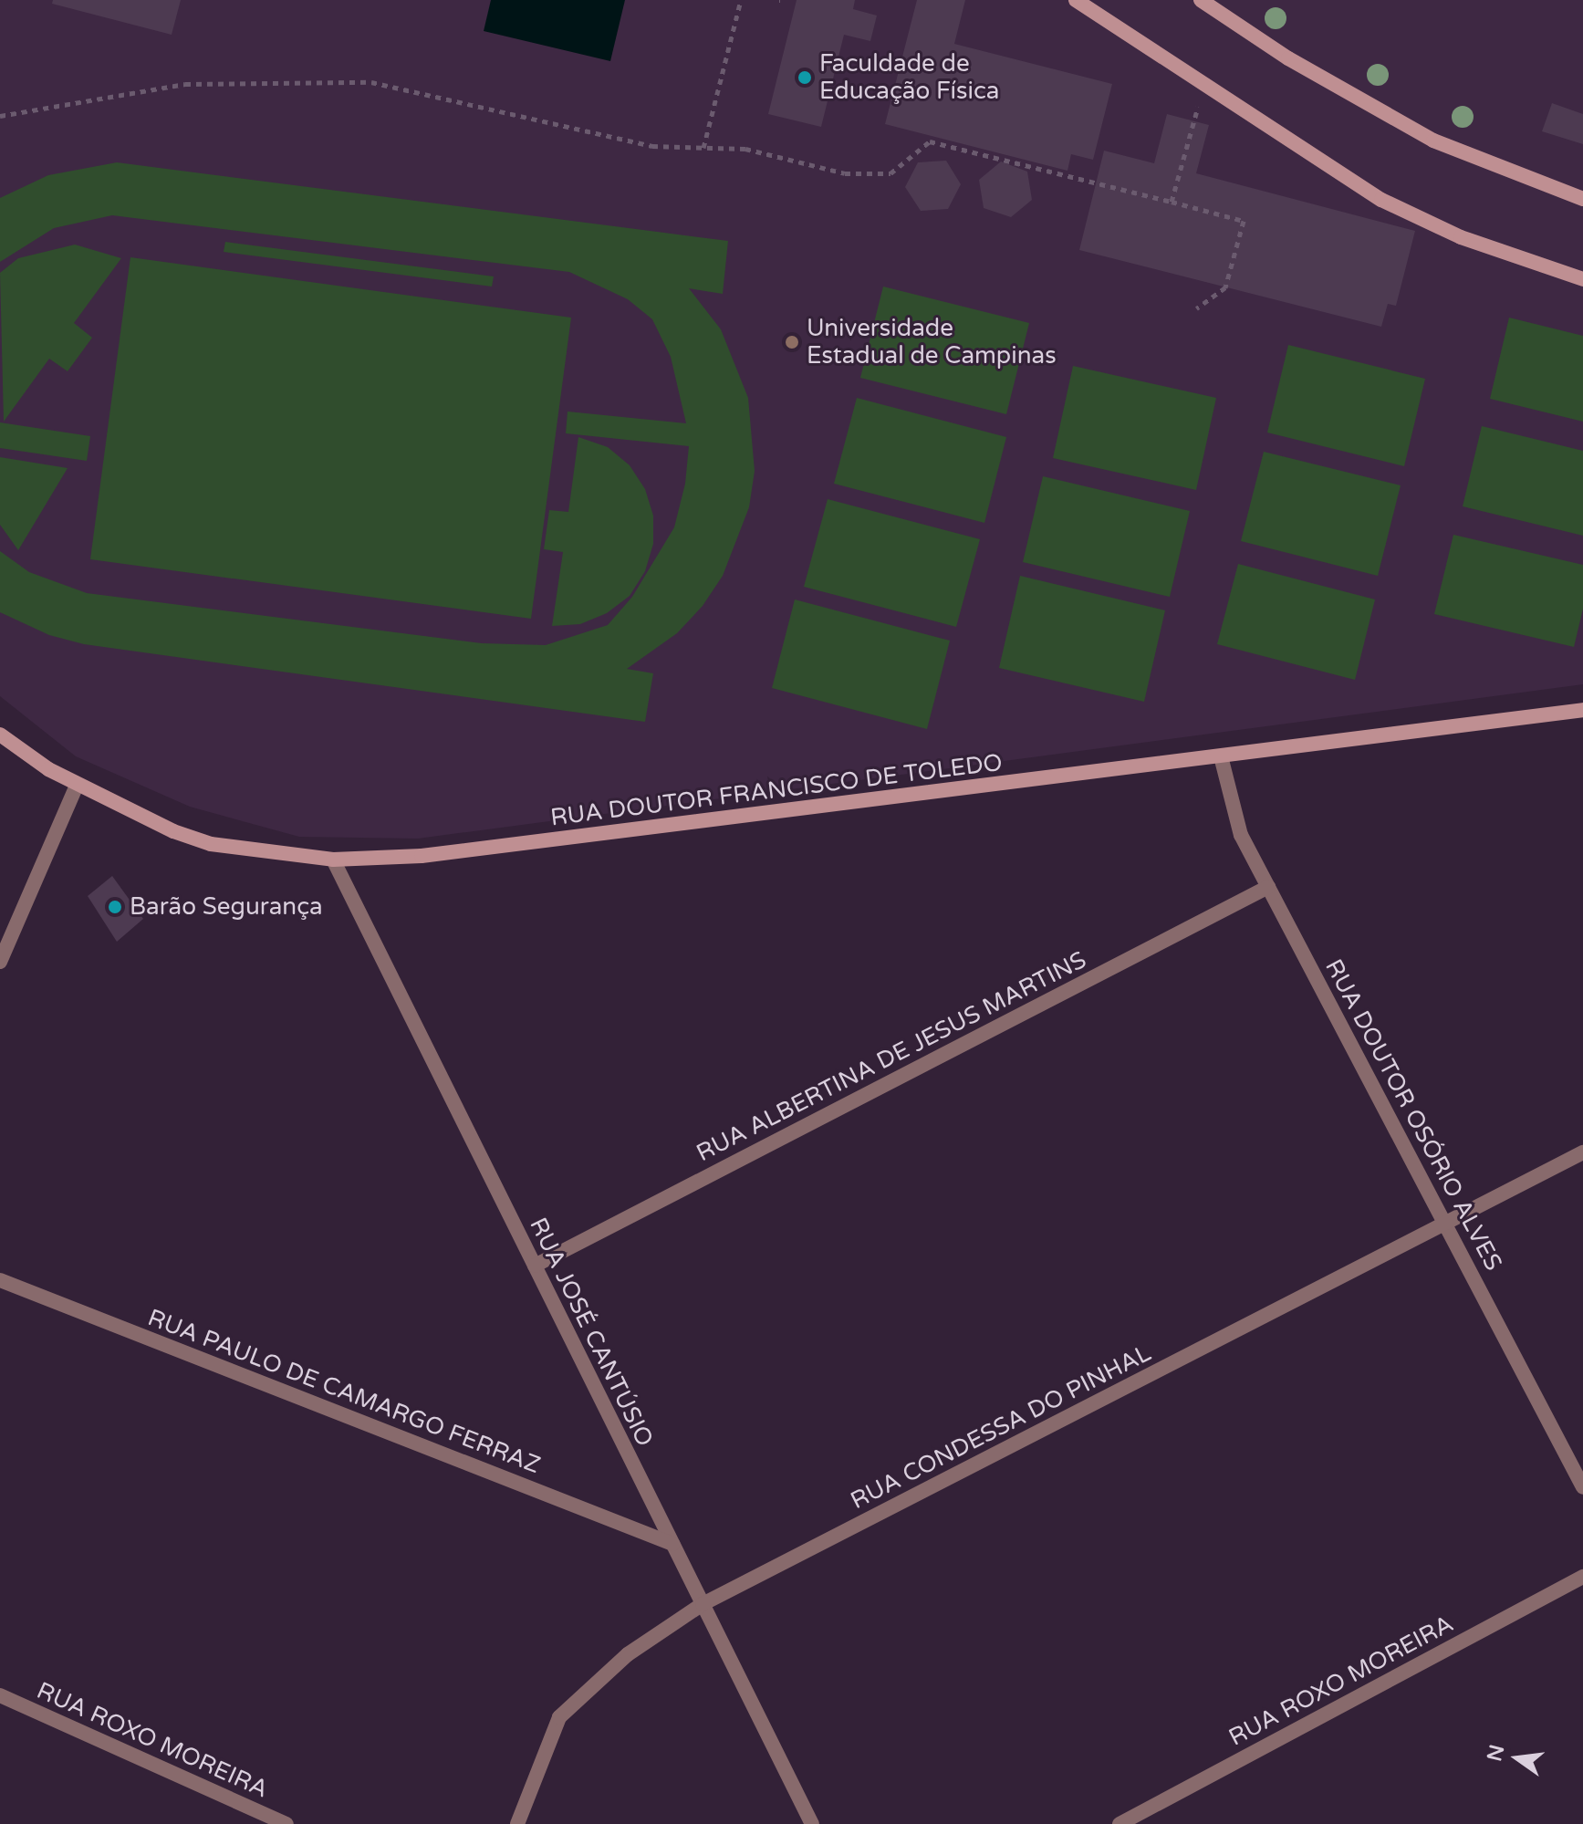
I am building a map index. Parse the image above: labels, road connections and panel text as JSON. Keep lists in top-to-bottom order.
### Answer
{
  "streets": {
    "main road": ["RUA DOUTOR FRANCISCO DE TOLEDO"],
    "street": [
      "RUA ALBERTINA DE JESUS MARTINS",
      "RUA DOUTOR OSÓRIO ALVES",
      "RUA JOSÉ CANTÚSIO",
      "RUA PAULO DE CAMARGO FERRAZ",
      "RUA CONDESSA DO PINHAL",
      "RUA ROXO MOREIRA"
    ]
  },
  "crossings": [
    ["RUA DOUTOR FRANCISCO DE TOLEDO", "RUA DOUTOR OSÓRIO ALVES"],
    ["RUA DOUTOR FRANCISCO DE TOLEDO", "RUA JOSÉ CANTÚSIO"],
    ["RUA ALBERTINA DE JESUS MARTINS", "RUA DOUTOR OSÓRIO ALVES"],
    ["RUA ALBERTINA DE JESUS MARTINS", "RUA JOSÉ CANTÚSIO"],
    ["RUA DOUTOR OSÓRIO ALVES", "RUA CONDESSA DO PINHAL"],
    ["RUA JOSÉ CANTÚSIO", "RUA PAULO DE CAMARGO FERRAZ"],
    ["RUA JOSÉ CANTÚSIO", "RUA CONDESSA DO PINHAL"]
  ],
  "places": ["Faculdade de Educação Física", "Universidade Estadual de Campinas", "Barão Segurança"],
  "north": "left"
}
